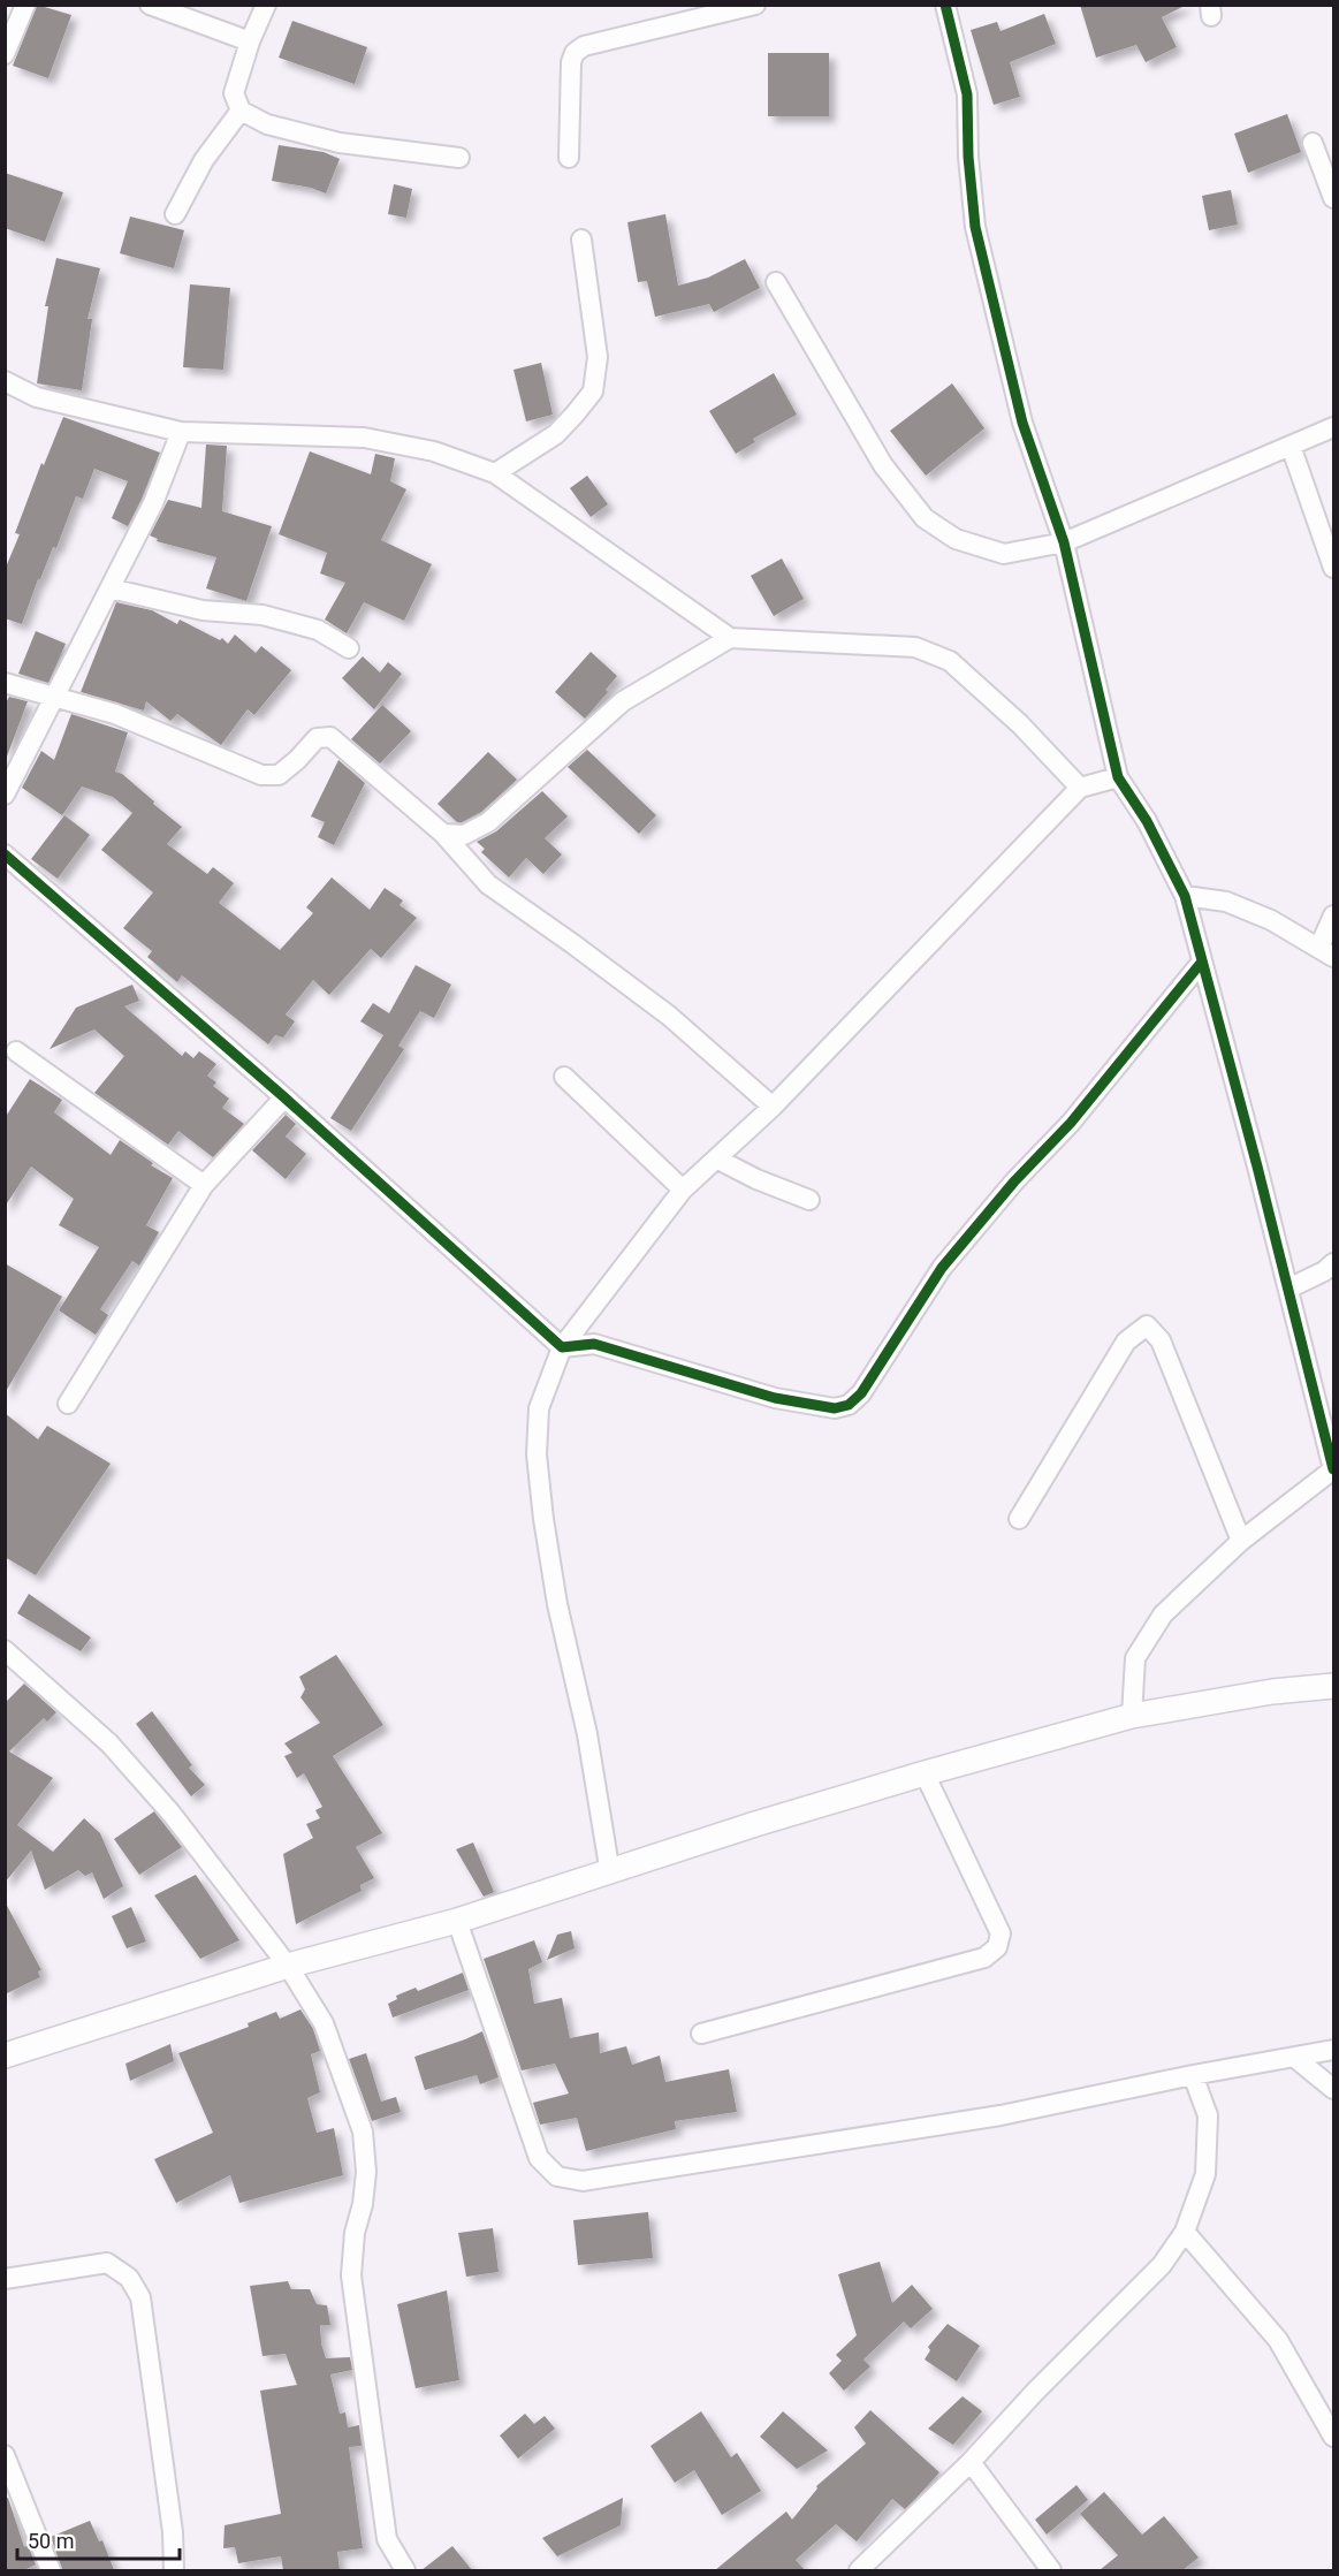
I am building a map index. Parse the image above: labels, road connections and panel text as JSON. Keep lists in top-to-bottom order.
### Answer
{
  "scale_bar": "50 m"
}
